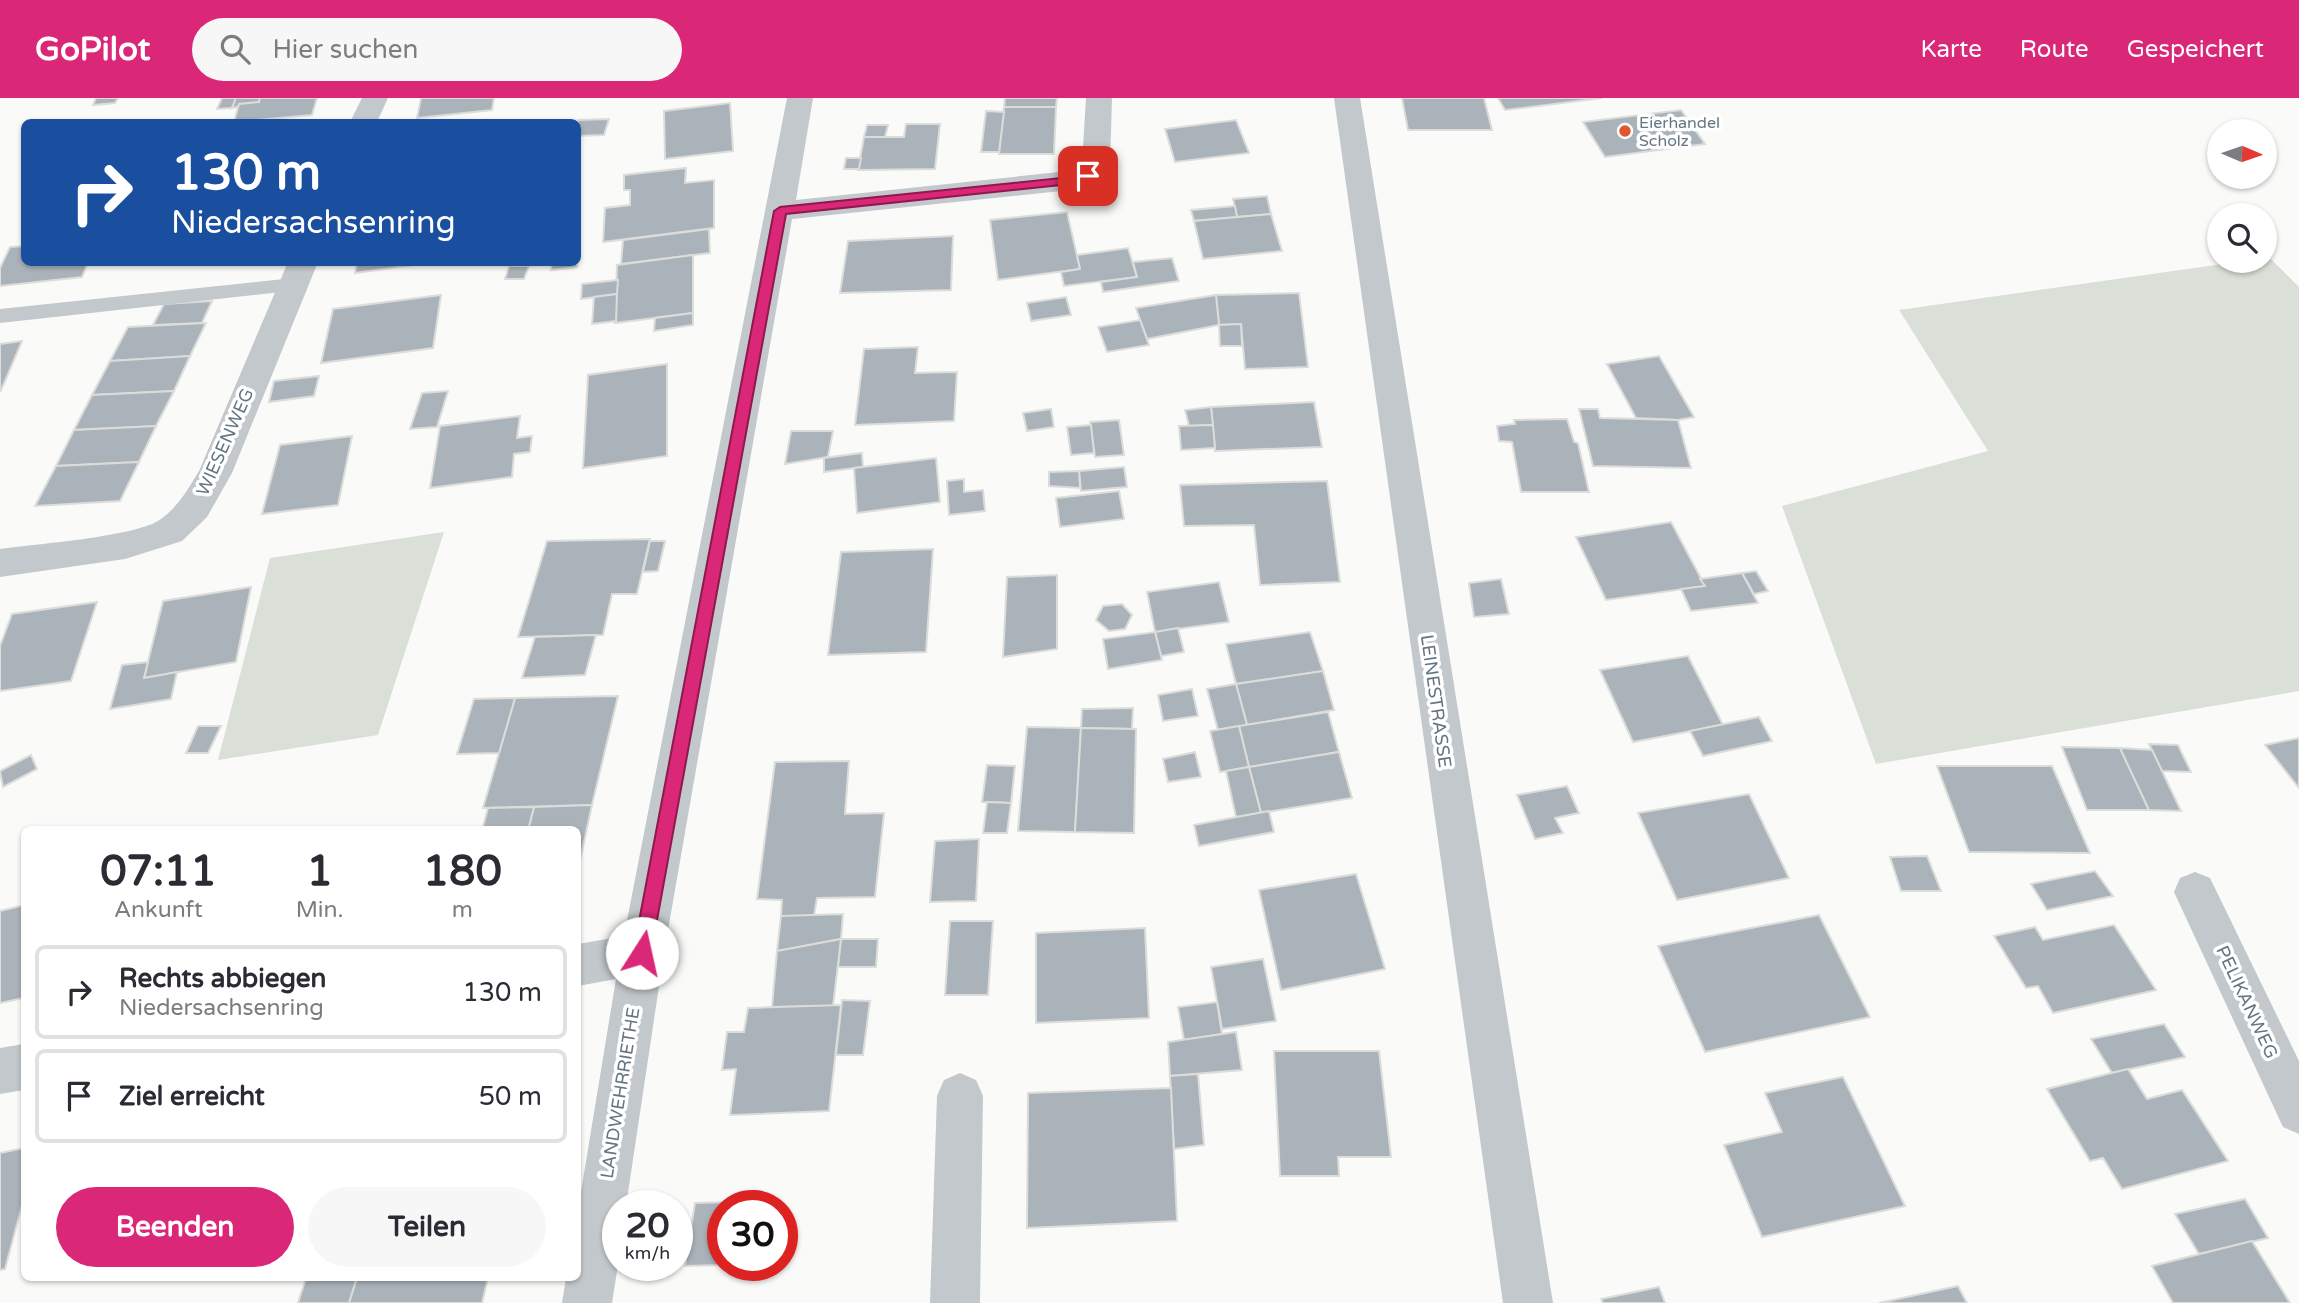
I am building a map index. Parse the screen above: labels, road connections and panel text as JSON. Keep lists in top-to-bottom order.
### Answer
{
  "streets": {
    "street": [
      "WIESENWEG",
      "LEINESTRASSE",
      "PELIKANWEG",
      "LANDWEHRRIETHE"
    ]
  },
  "places": ["Eierhandel Scholz"],
  "north": "right",
  "page": {
    "header": "GoPilot",
    "search": "Hier suchen",
    "nav": ["Karte", "Route", "Gespeichert"],
    "turn": ["130 m", "Niedersachsenring"],
    "eta": [
      "07:11",
      "Ankunft",
      "1",
      "Min.",
      "180",
      "m"
    ],
    "list": [
      {
        "name": "Rechts abbiegen",
        "note": "Niedersachsenring",
        "value": "130 m"
      },
      {
        "name": "Ziel erreicht",
        "value": "50 m"
      }
    ],
    "buttons": ["Beenden", "Teilen"],
    "speed": "20 km/h",
    "limit": "30"
  }
}
